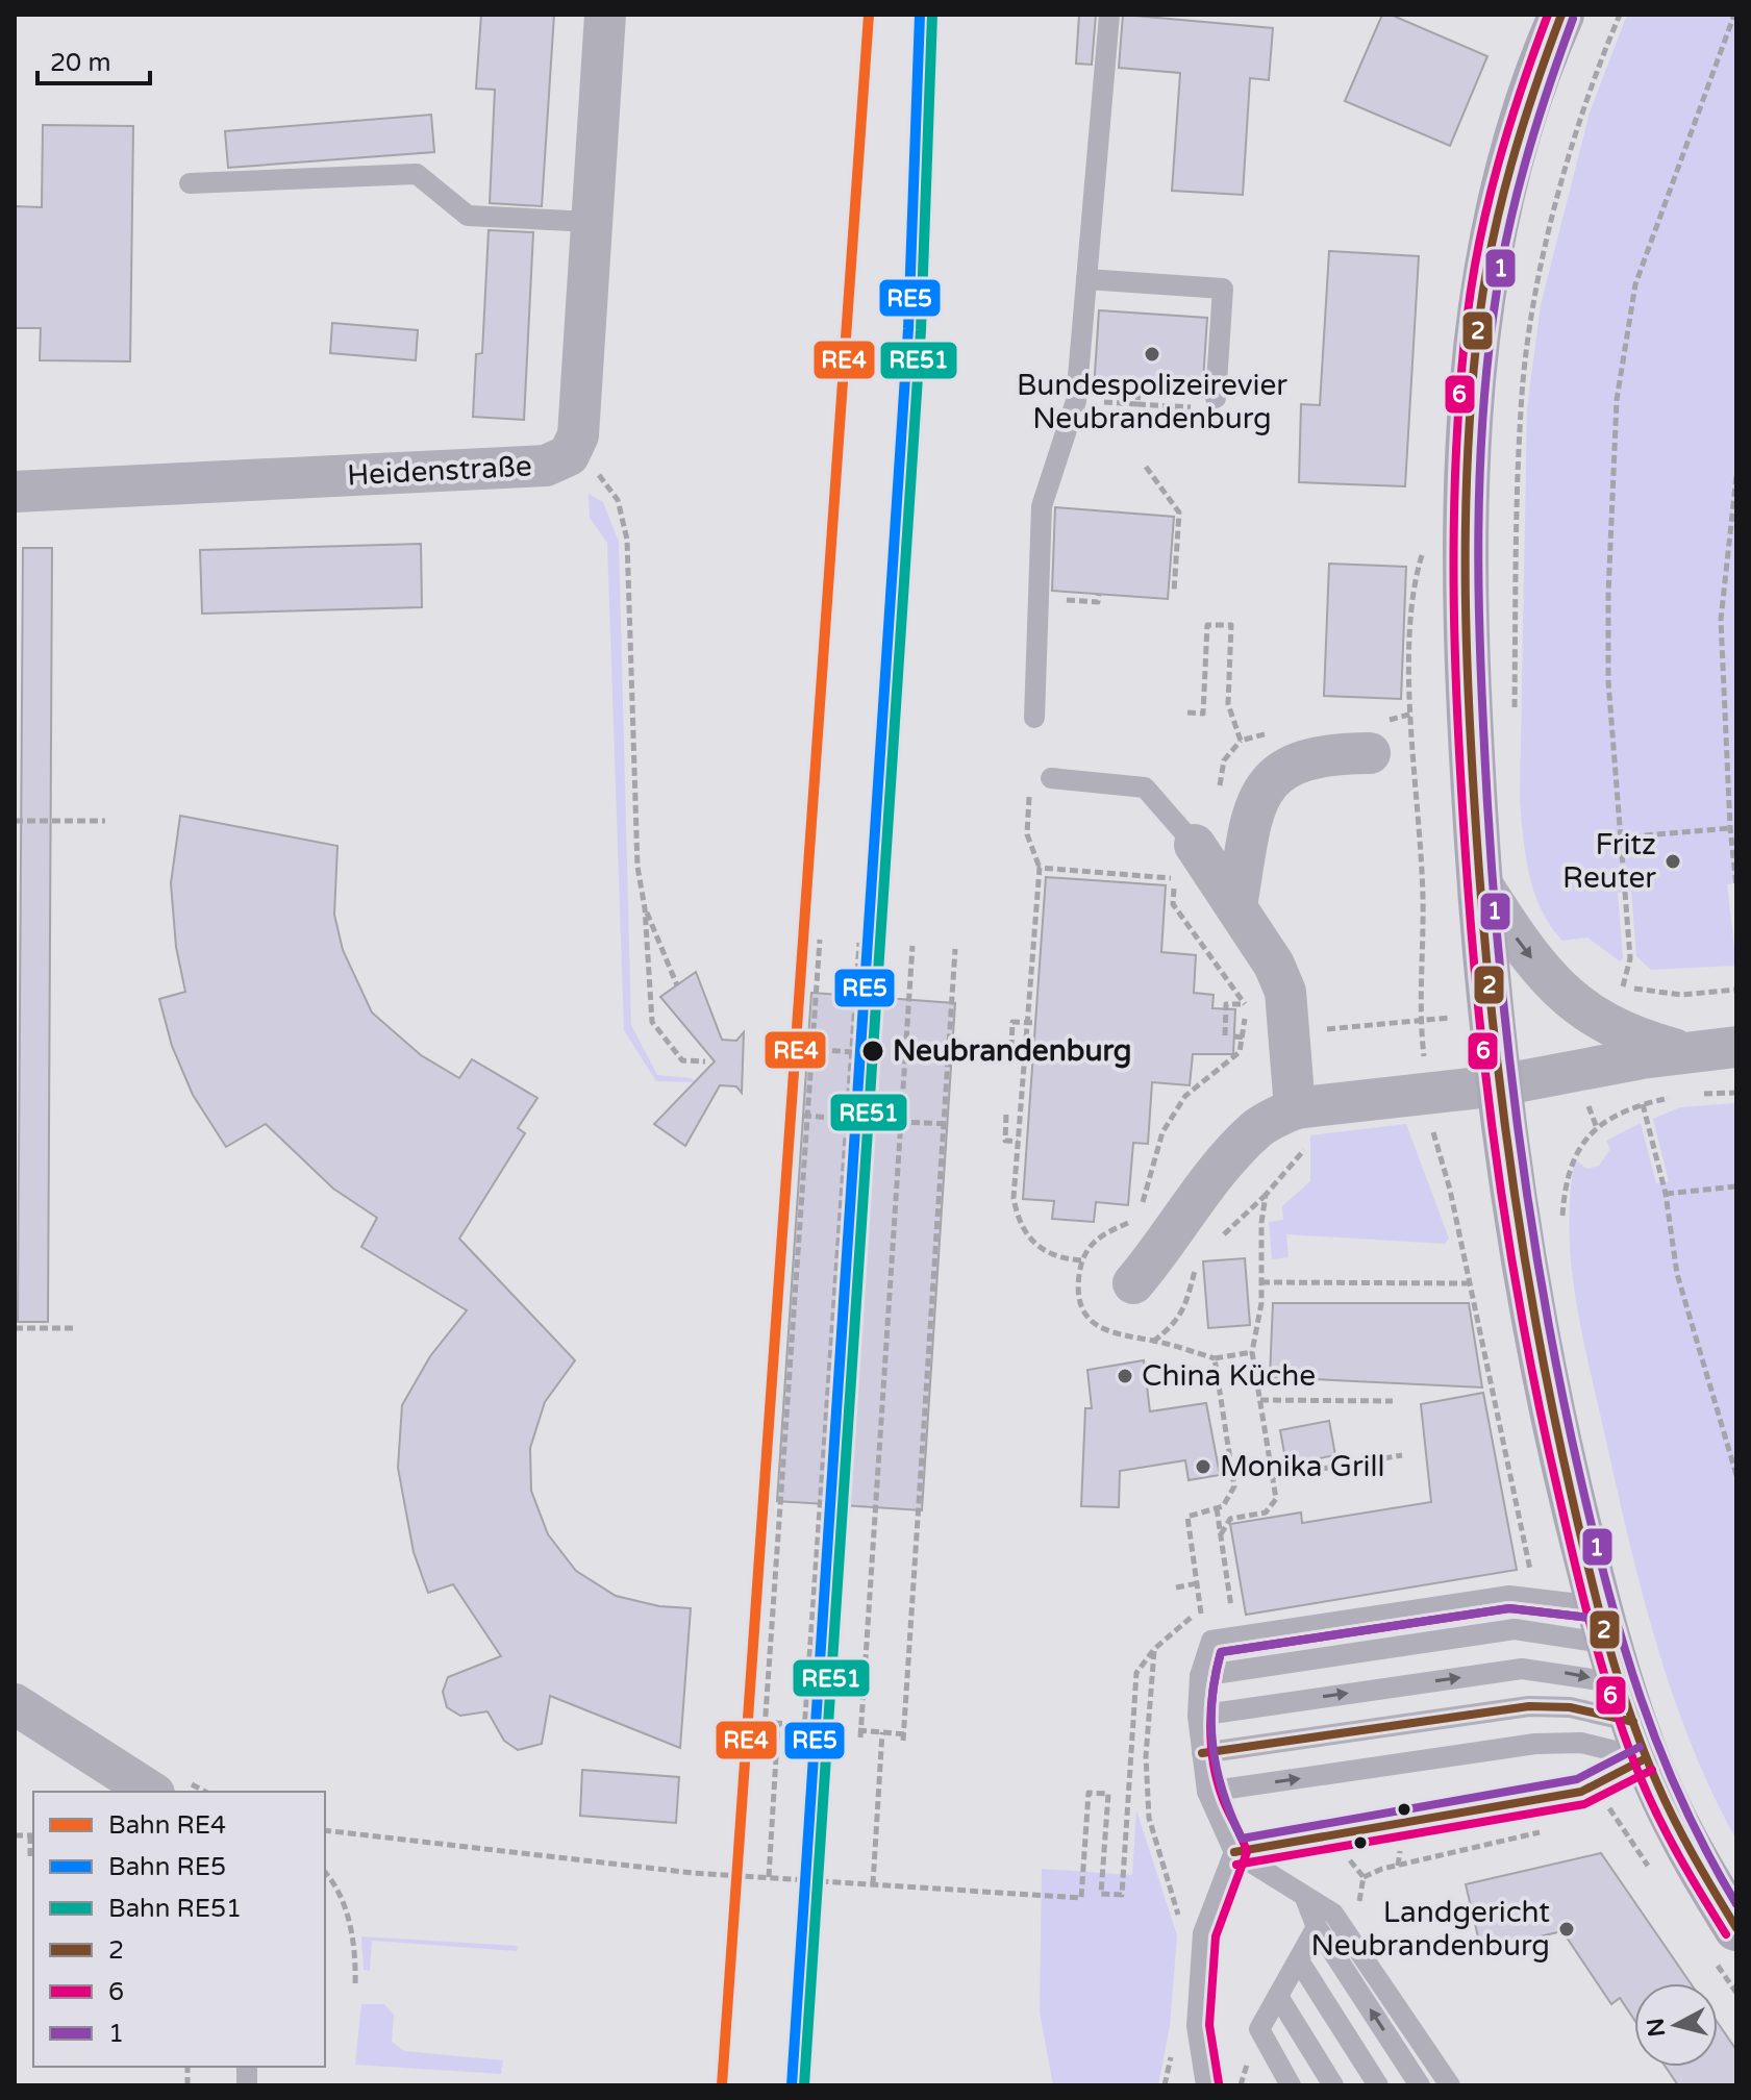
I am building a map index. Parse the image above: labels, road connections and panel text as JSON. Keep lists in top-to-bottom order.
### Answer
{
  "streets": {
    "street": ["Heidenstraße"]
  },
  "places": [
    "Bundespolizeirevier Neubrandenburg",
    "Fritz Reuter",
    "Neubrandenburg",
    "China Küche",
    "Monika Grill",
    "Landgericht Neubrandenburg"
  ],
  "lines": [
    "rail line RE4",
    "rail line RE5",
    "rail line RE51",
    "transit line 2",
    "transit line 6",
    "transit line 1"
  ],
  "legend": [
    "Bahn RE4",
    "Bahn RE5",
    "Bahn RE51",
    "2",
    "6",
    "1"
  ],
  "scale_bar": "20 m",
  "north": "left"
}
